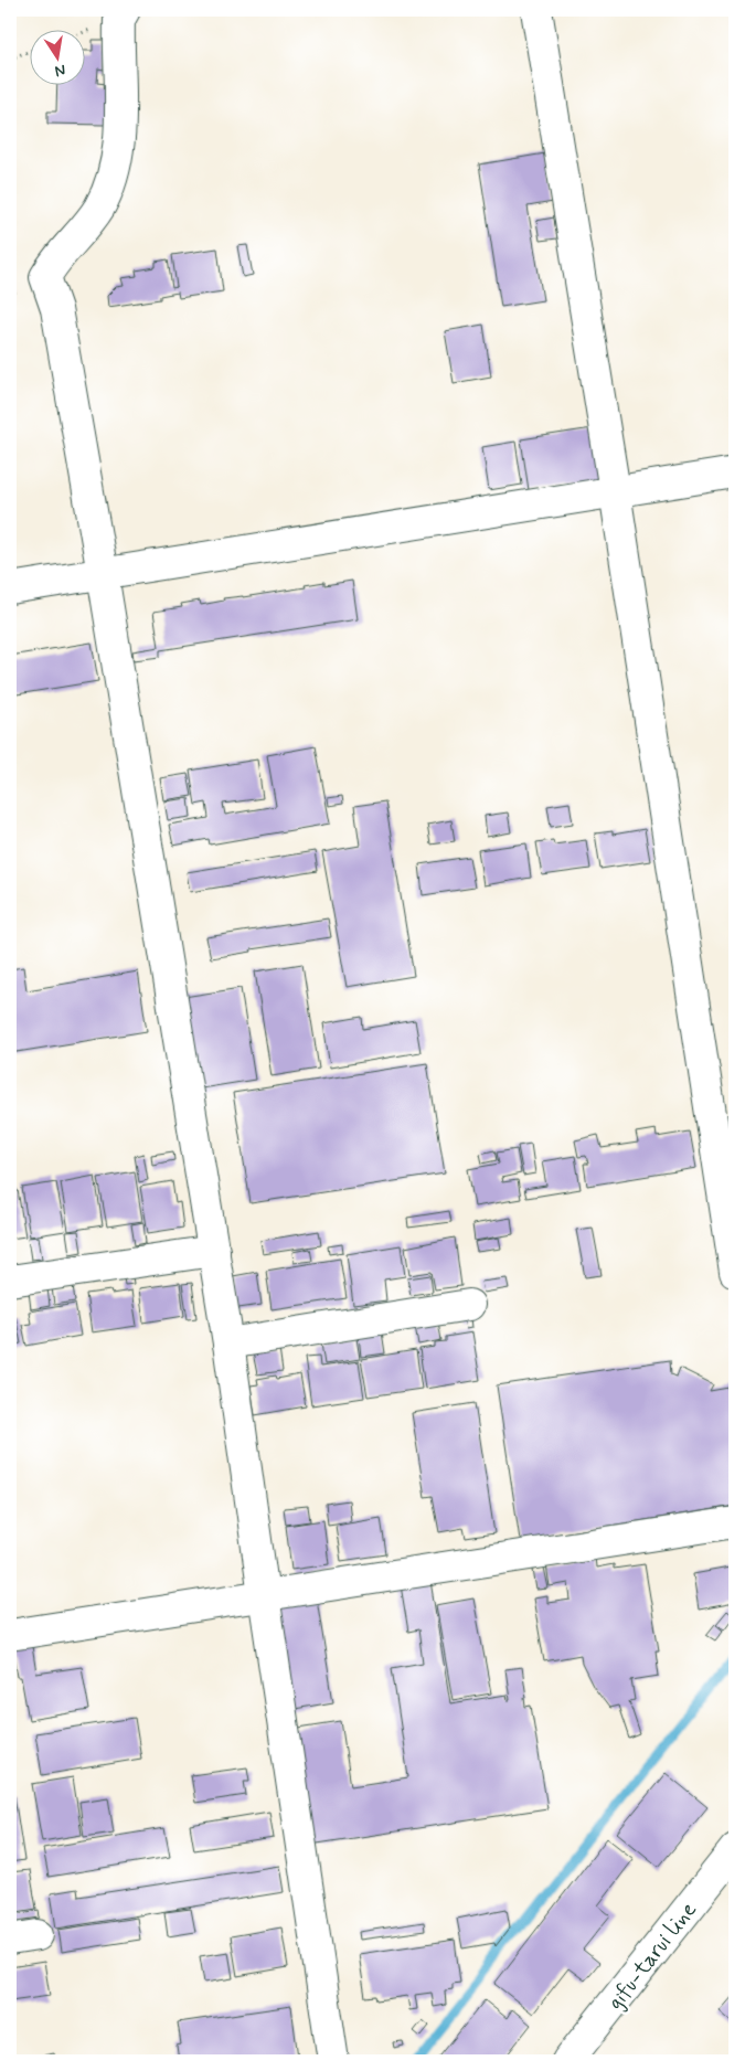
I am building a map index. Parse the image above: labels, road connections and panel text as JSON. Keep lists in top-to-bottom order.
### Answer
{
  "streets": {
    "street": ["gifu-tarui line"]
  },
  "north": "bottom"
}
